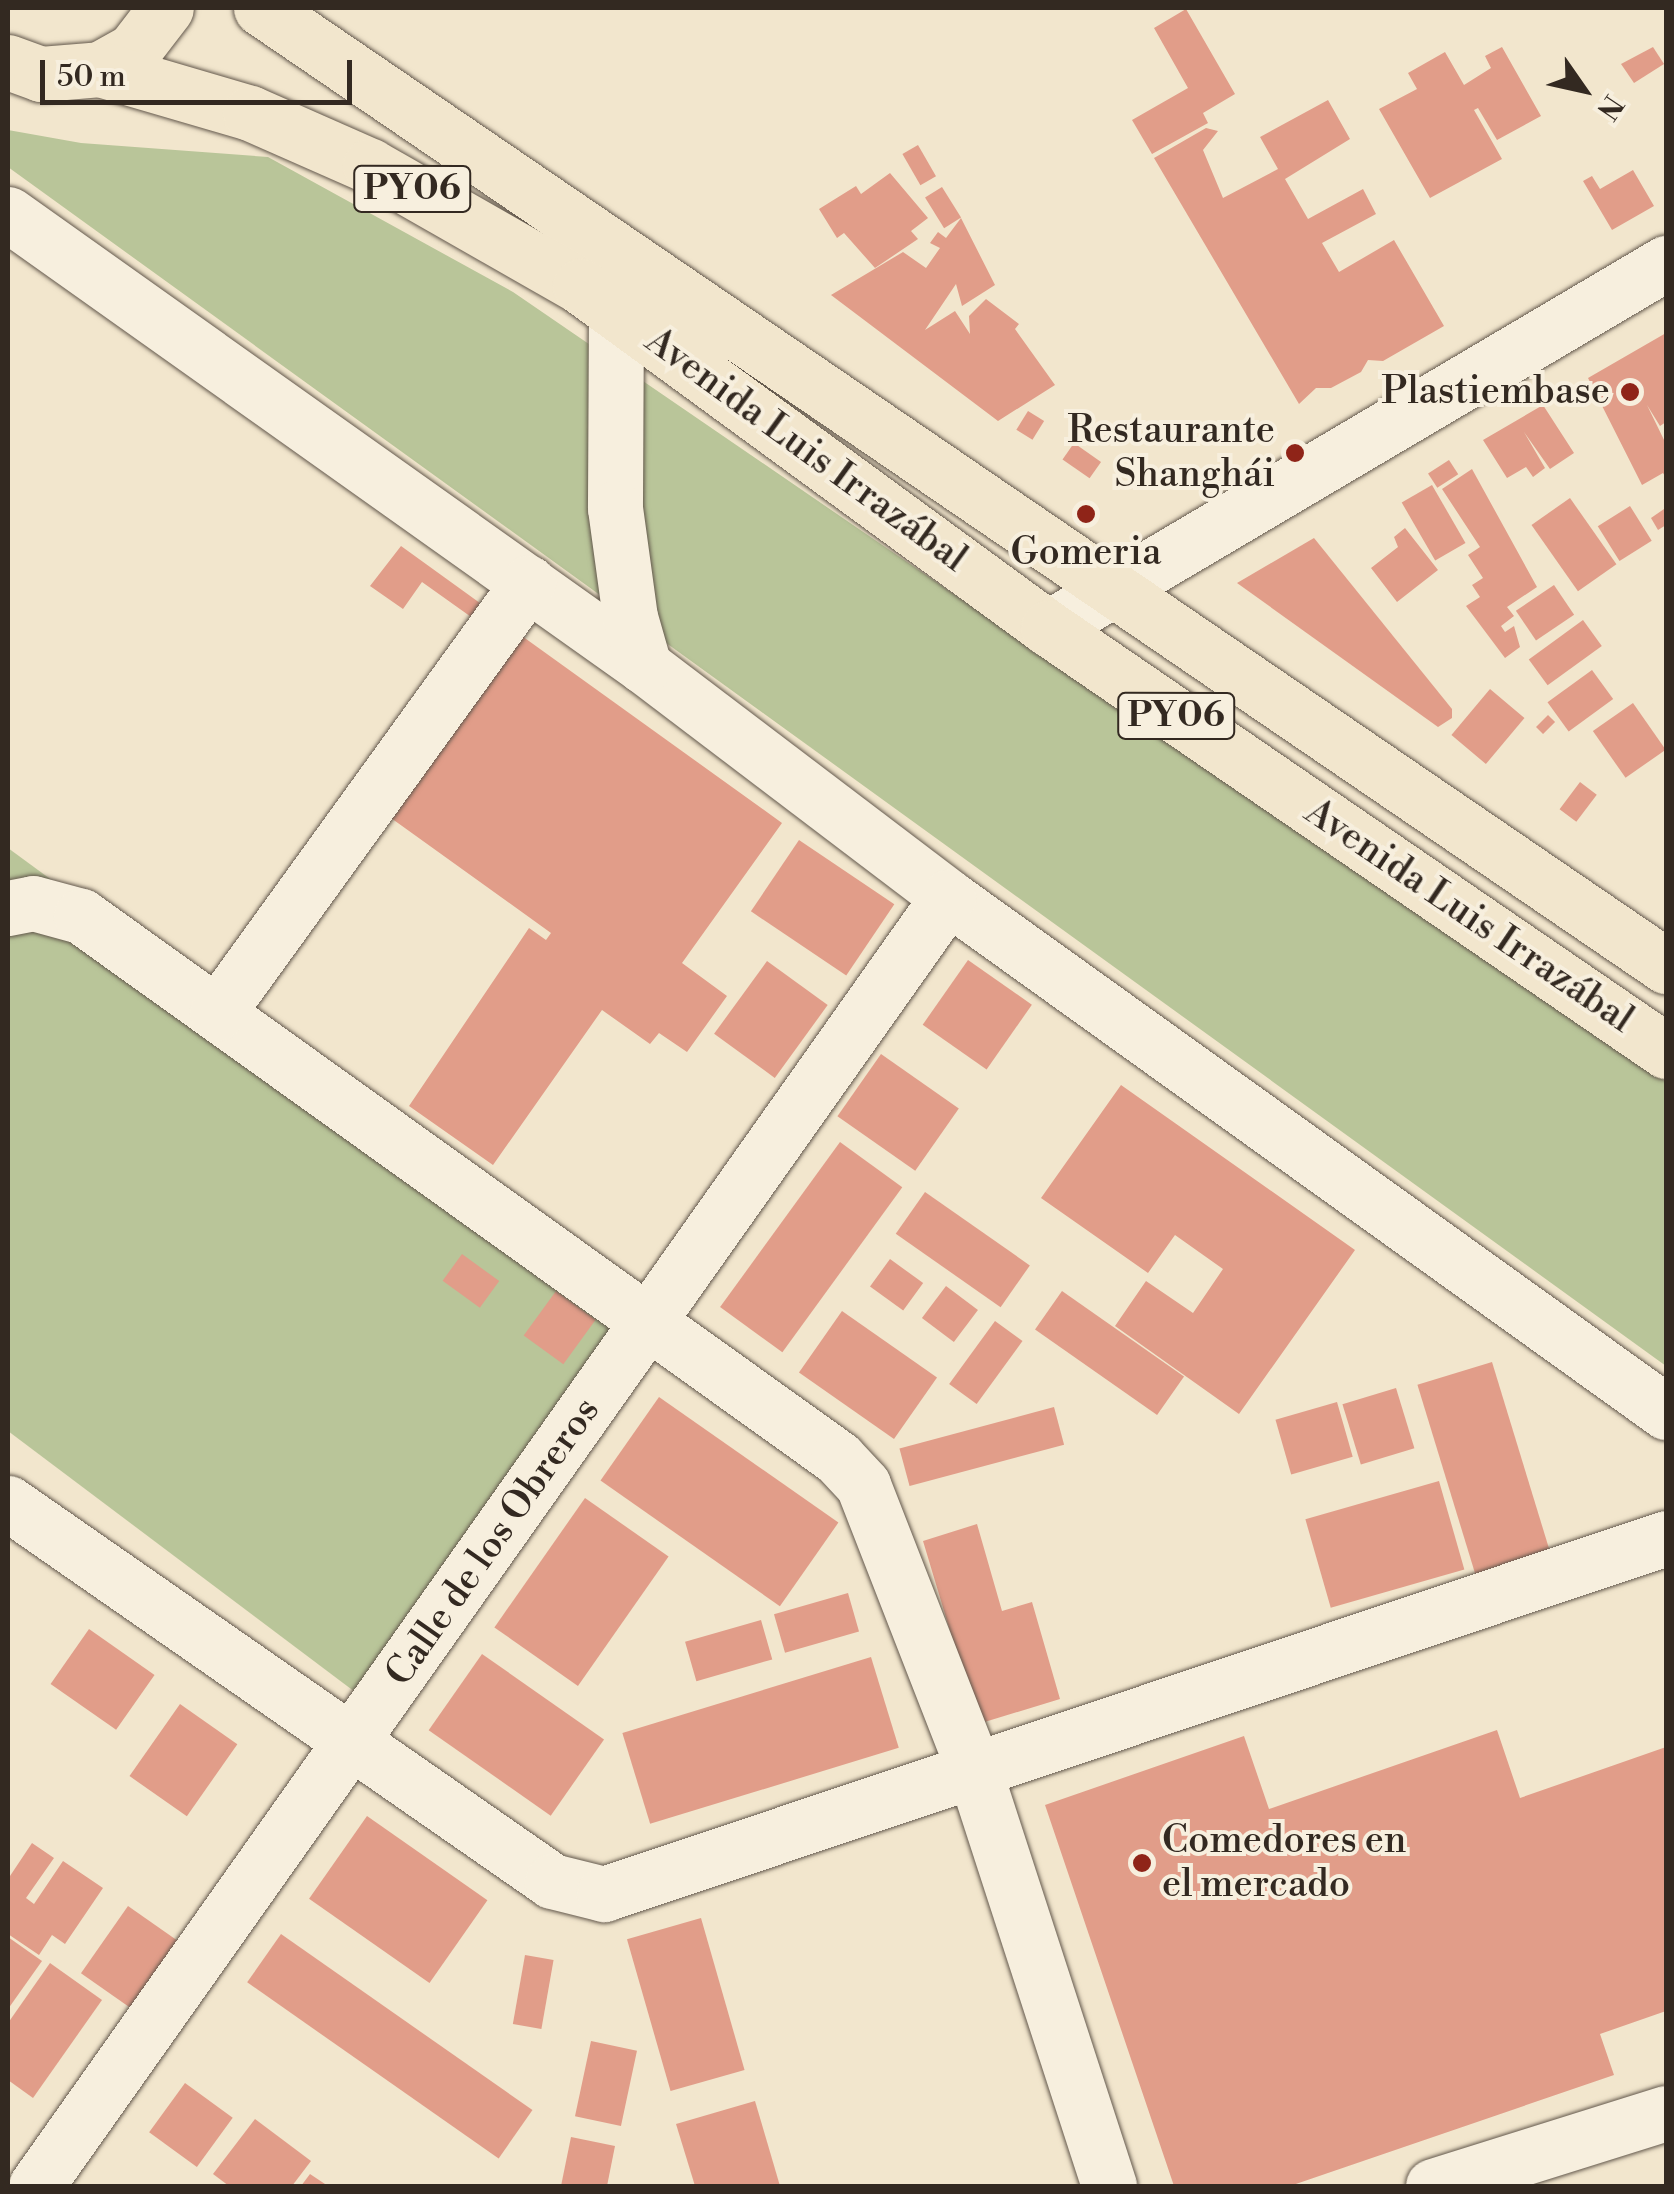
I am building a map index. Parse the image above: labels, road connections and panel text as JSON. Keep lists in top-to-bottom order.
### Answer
{
  "streets": {
    "highway": ["PY06", "Avenida Luis Irrazábal"],
    "street": ["Calle de los Obreros"]
  },
  "places": [
    "Plastiembase",
    "Restaurante Shanghái",
    "Gomeria",
    "Comedores en el mercado"
  ],
  "scale_bar": "50 m",
  "north": "bottom right"
}
